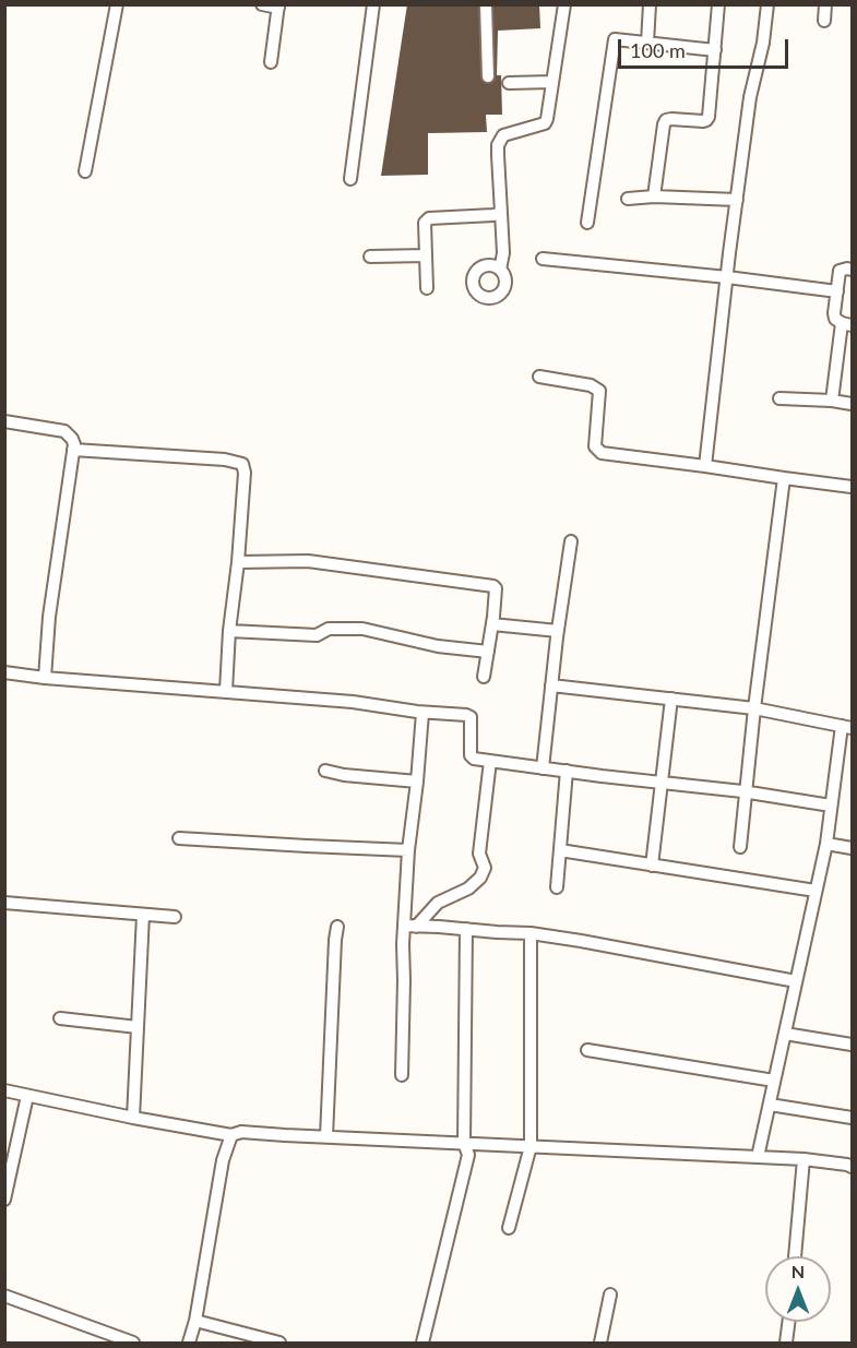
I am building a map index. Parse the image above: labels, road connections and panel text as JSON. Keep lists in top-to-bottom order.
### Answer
{
  "scale_bar": "100 m",
  "north": "top"
}
